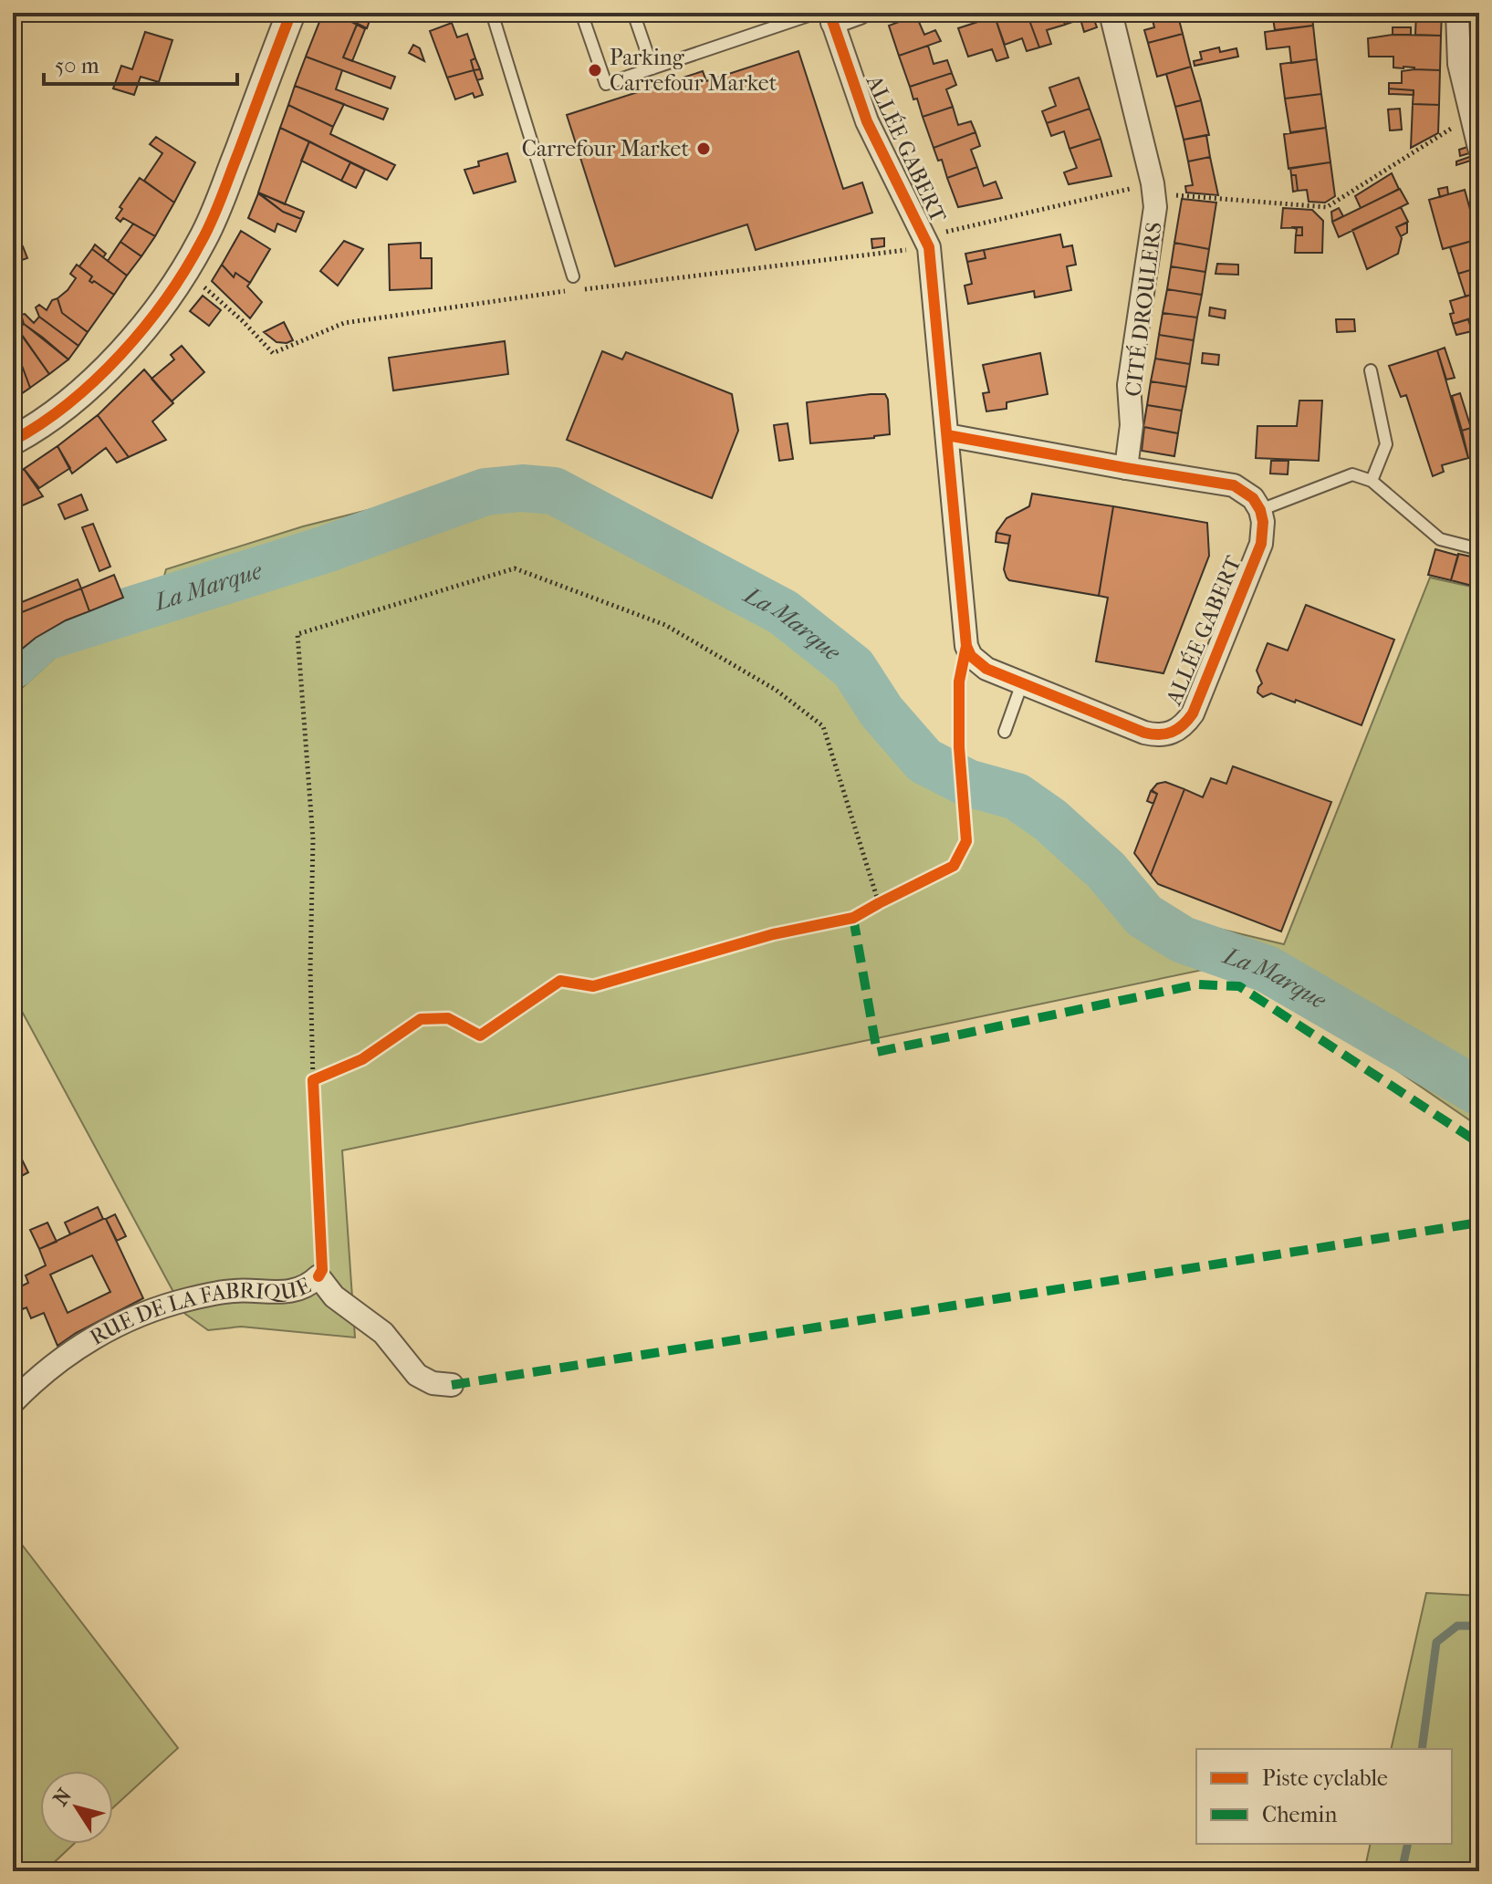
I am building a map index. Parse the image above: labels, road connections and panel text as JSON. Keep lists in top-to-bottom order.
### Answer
{
  "streets": {
    "street": ["ALLÉE GABERT", "CITÉ DROULERS", "RUE DE LA FABRIQUE"]
  },
  "water": ["La Marque"],
  "places": ["Parking Carrefour Market", "Carrefour Market"],
  "legend": ["Piste cyclable", "Chemin"],
  "scale_bar": "50 m",
  "north": "top left"
}
